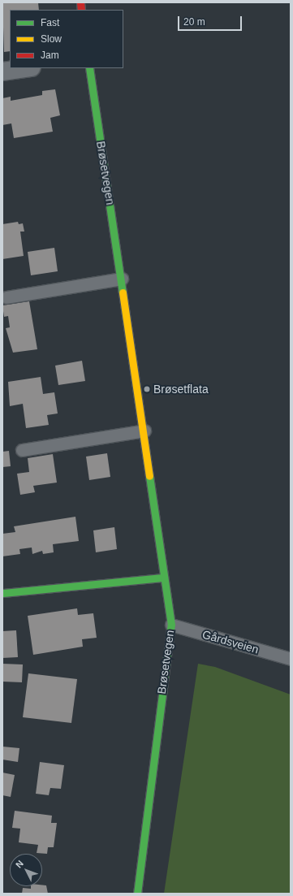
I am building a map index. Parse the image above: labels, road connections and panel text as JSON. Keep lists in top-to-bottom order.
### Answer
{
  "streets": {
    "street": ["Brøsetvegen"],
    "lane": ["Gårdsveien"]
  },
  "crossings": [
    ["Brøsetvegen", "Gårdsveien"]
  ],
  "places": ["Brøsetflata"],
  "legend": ["Fast", "Slow", "Jam"],
  "scale_bar": "20 m",
  "north": "top left"
}
